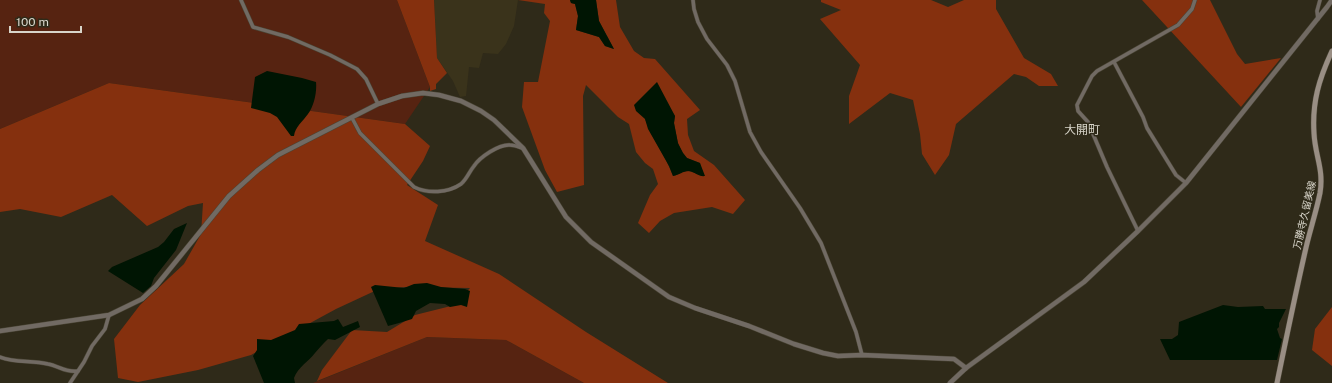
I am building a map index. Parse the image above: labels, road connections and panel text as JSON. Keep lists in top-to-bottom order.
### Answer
{
  "streets": {
    "main road": ["万勝寺久留美線"]
  },
  "districts": ["大開町"],
  "scale_bar": "100 m"
}
